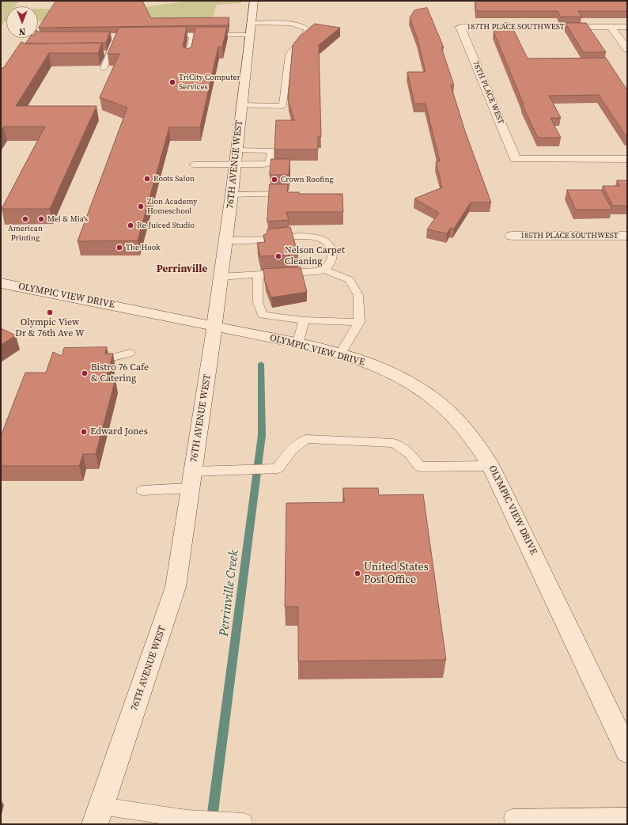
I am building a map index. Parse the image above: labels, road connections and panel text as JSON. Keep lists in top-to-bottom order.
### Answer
{
  "streets": {
    "street": [
      "187TH PLACE SOUTHWEST",
      "78TH PLACE WEST",
      "76TH AVENUE WEST",
      "185TH PLACE SOUTHWEST",
      "OLYMPIC VIEW DRIVE"
    ]
  },
  "crossings": [
    ["187TH PLACE SOUTHWEST", "78TH PLACE WEST"],
    ["76TH AVENUE WEST", "OLYMPIC VIEW DRIVE"]
  ],
  "districts": ["Perrinville"],
  "water": ["Perrinville Creek"],
  "places": [
    "TriCity Computer Services",
    "Roots Salon",
    "Crown Roofing",
    "Zion Academy Homeschool",
    "American Printing",
    "Mel & Mia's",
    "Re-Juiced Studio",
    "The Hook",
    "Nelson Carpet Cleaning",
    "Olympic View Dr & 76th Ave W",
    "Bistro 76 Cafe & Catering",
    "Edward Jones",
    "United States Post Office"
  ],
  "north": "bottom"
}
